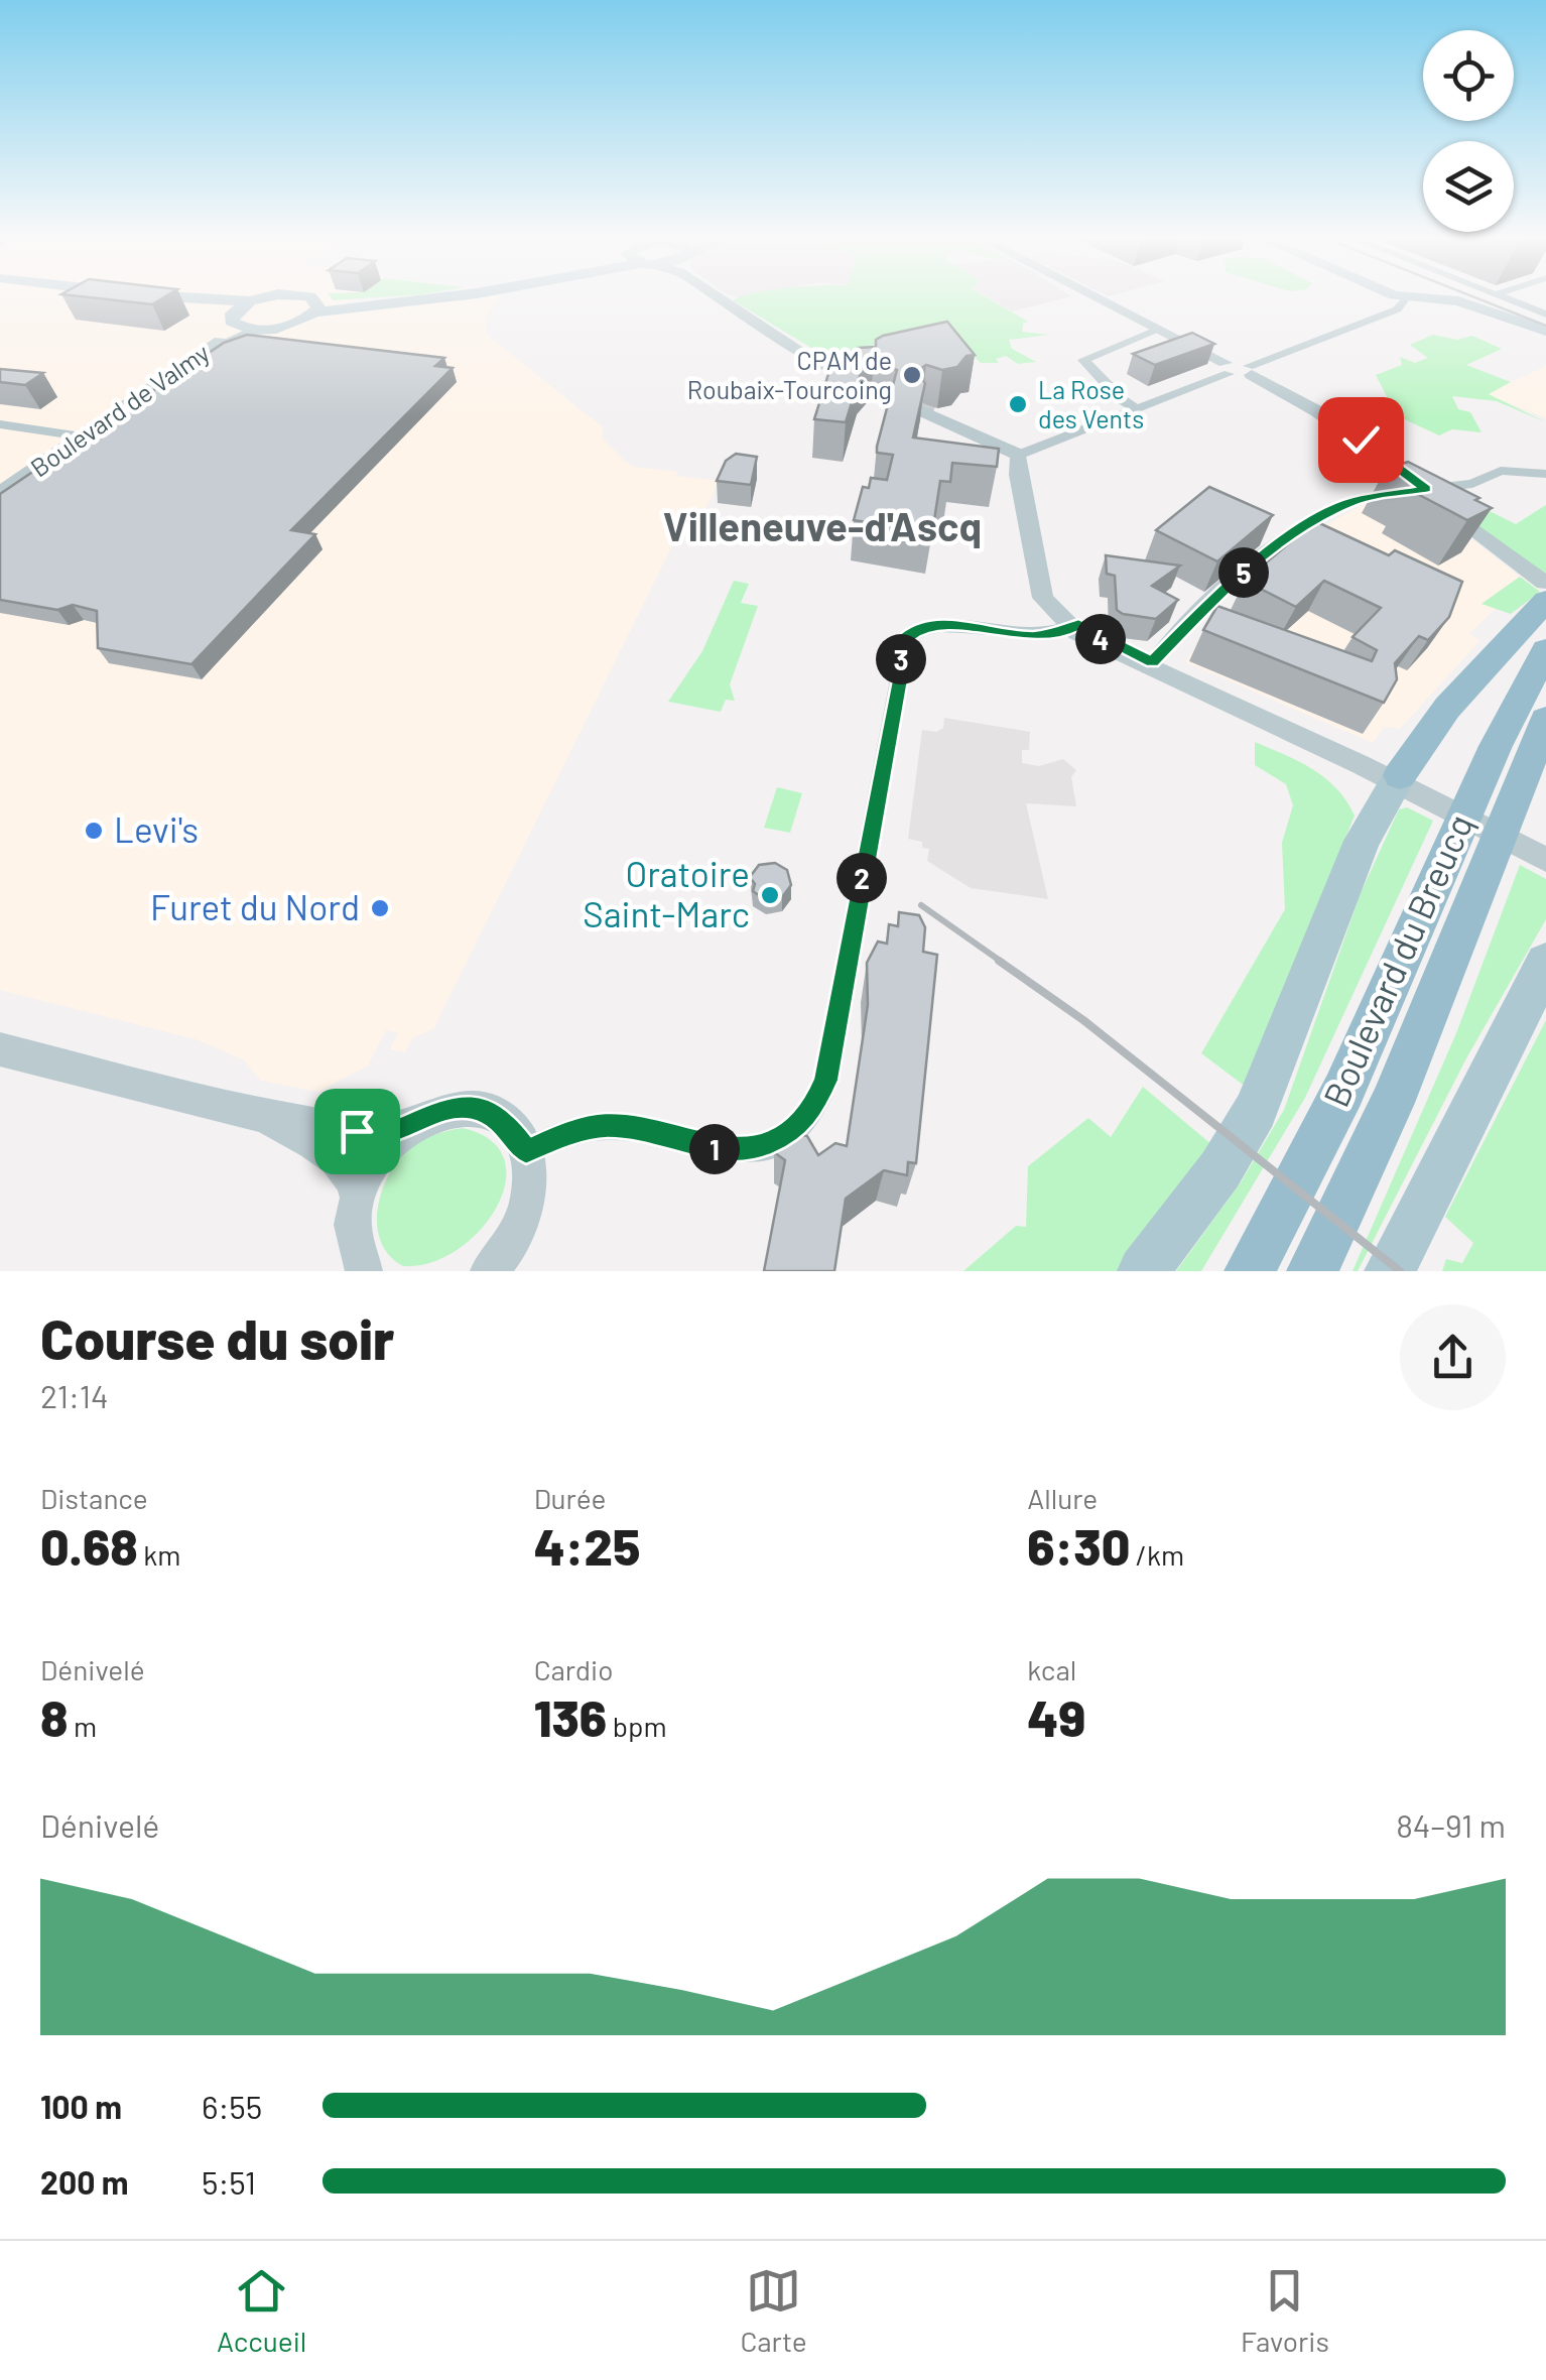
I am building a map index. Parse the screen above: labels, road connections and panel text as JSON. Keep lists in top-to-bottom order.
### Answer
{
  "streets": {
    "highway": ["Boulevard du Breucq"],
    "street": ["Boulevard de Valmy"]
  },
  "districts": ["Villeneuve-d'Ascq"],
  "places": [
    "CPAM de Roubaix-Tourcoing",
    "La Rose des Vents",
    "Levi's",
    "Oratoire Saint-Marc",
    "Furet du Nord"
  ],
  "page": {
    "pins": [
      "5",
      "4",
      "3",
      "2",
      "1"
    ],
    "heading": ["Course du soir", "21:14"],
    "stats": [
      ["Distance", "0.68 km"],
      ["Durée", "4:25"],
      ["Allure", "6:30 /km"],
      ["Dénivelé", "8 m"],
      ["Cardio", "136 bpm"],
      ["kcal", "49"]
    ],
    "chart": ["Dénivelé", "84–91 m"],
    "list": [
      {
        "name": "100 m",
        "note": "6:55"
      },
      {
        "name": "200 m",
        "note": "5:51"
      }
    ],
    "tabs": ["Accueil", "Carte", "Favoris"]
  }
}
